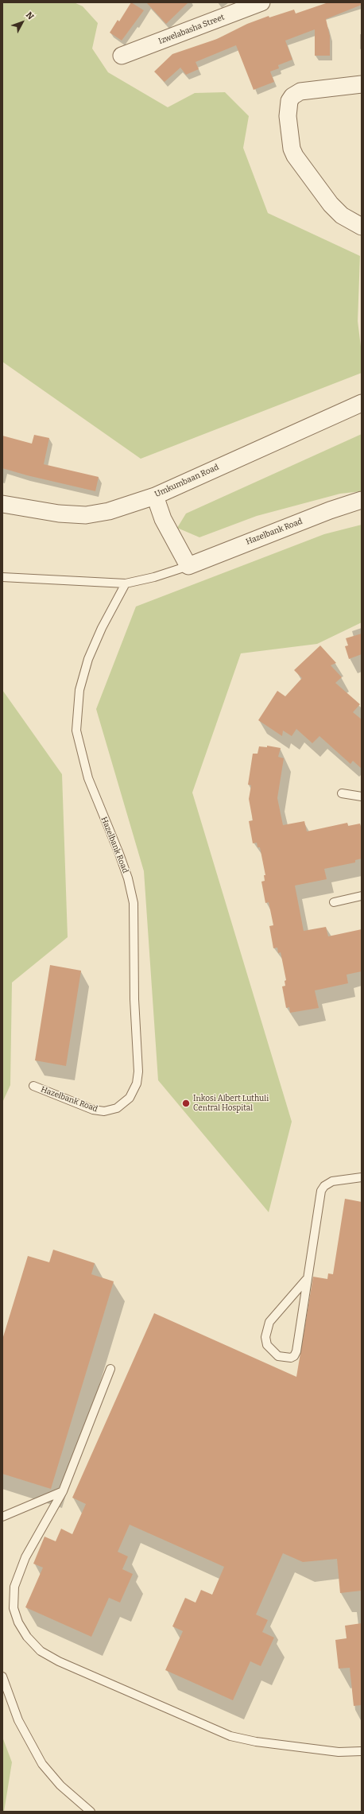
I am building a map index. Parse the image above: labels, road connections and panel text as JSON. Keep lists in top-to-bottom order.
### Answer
{
  "streets": {
    "street": ["Izwelabasha Street", "Umkumbaan Road", "Hazelbank Road"]
  },
  "places": ["Inkosi Albert Luthuli Central Hospital"],
  "north": "top right"
}
